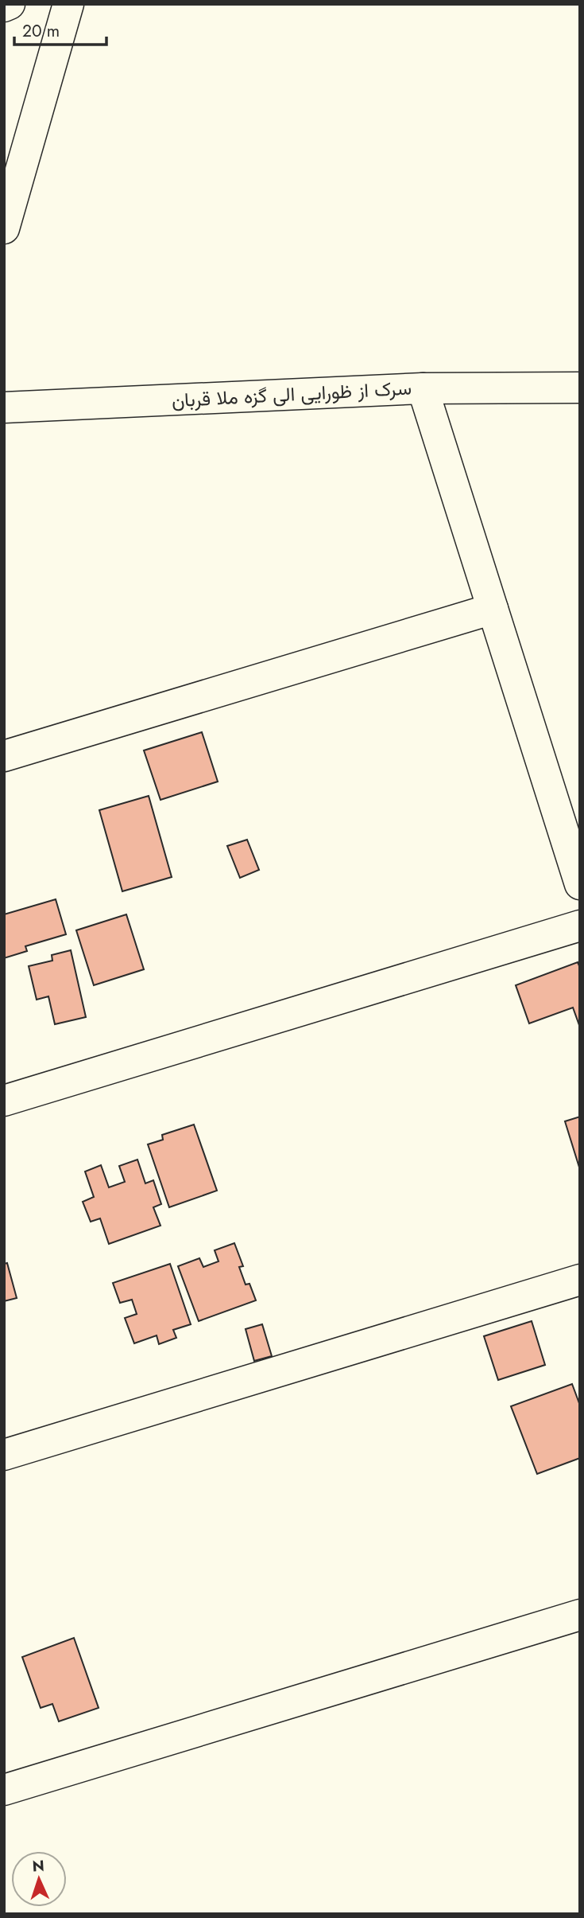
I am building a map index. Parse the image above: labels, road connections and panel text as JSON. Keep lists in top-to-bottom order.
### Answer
{
  "streets": {
    "street": ["سرک از ظورایی الی گزه ملا قربان"]
  },
  "scale_bar": "20 m",
  "north": "top"
}
